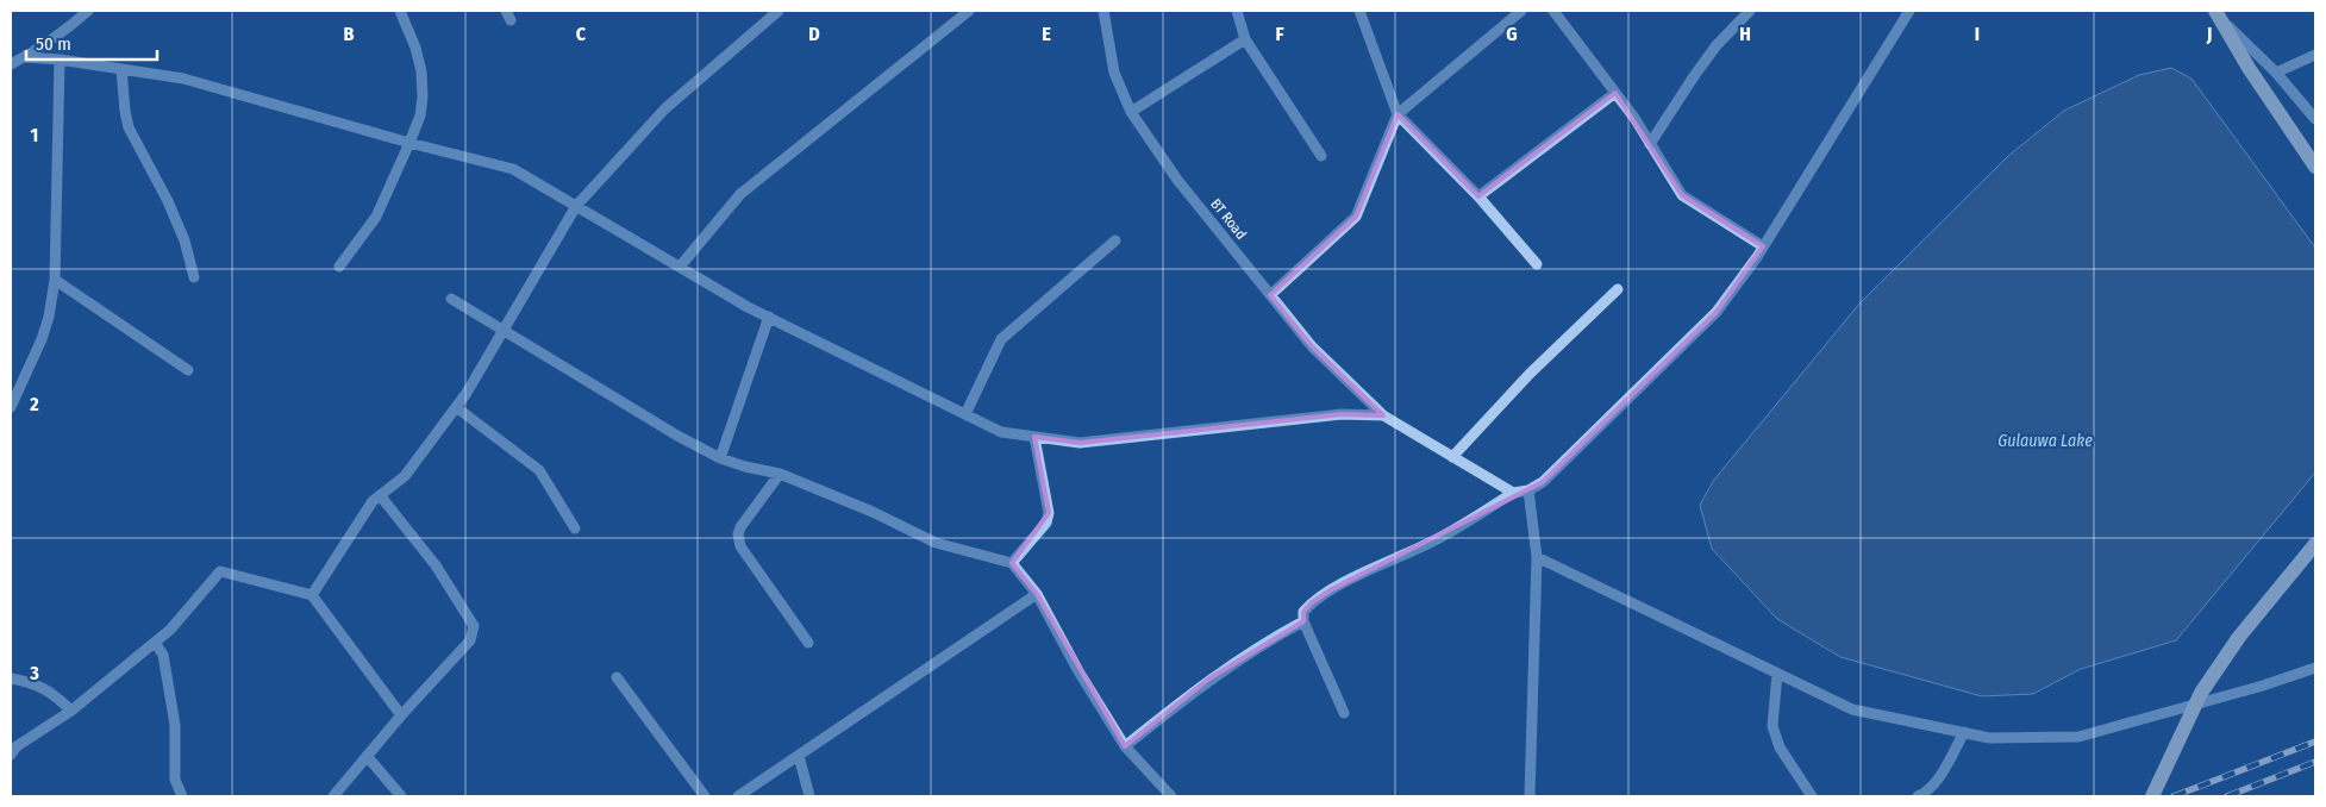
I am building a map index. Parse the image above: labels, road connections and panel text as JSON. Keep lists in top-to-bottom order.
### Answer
{
  "streets": {
    "street": ["BT Road"]
  },
  "water": ["Gulauwa Lake"],
  "scale_bar": "50 m",
  "grid": {
    "columns": [
      "B",
      "C",
      "D",
      "E",
      "F",
      "G",
      "H",
      "I",
      "J"
    ],
    "rows": ["1", "2", "3"]
  }
}
